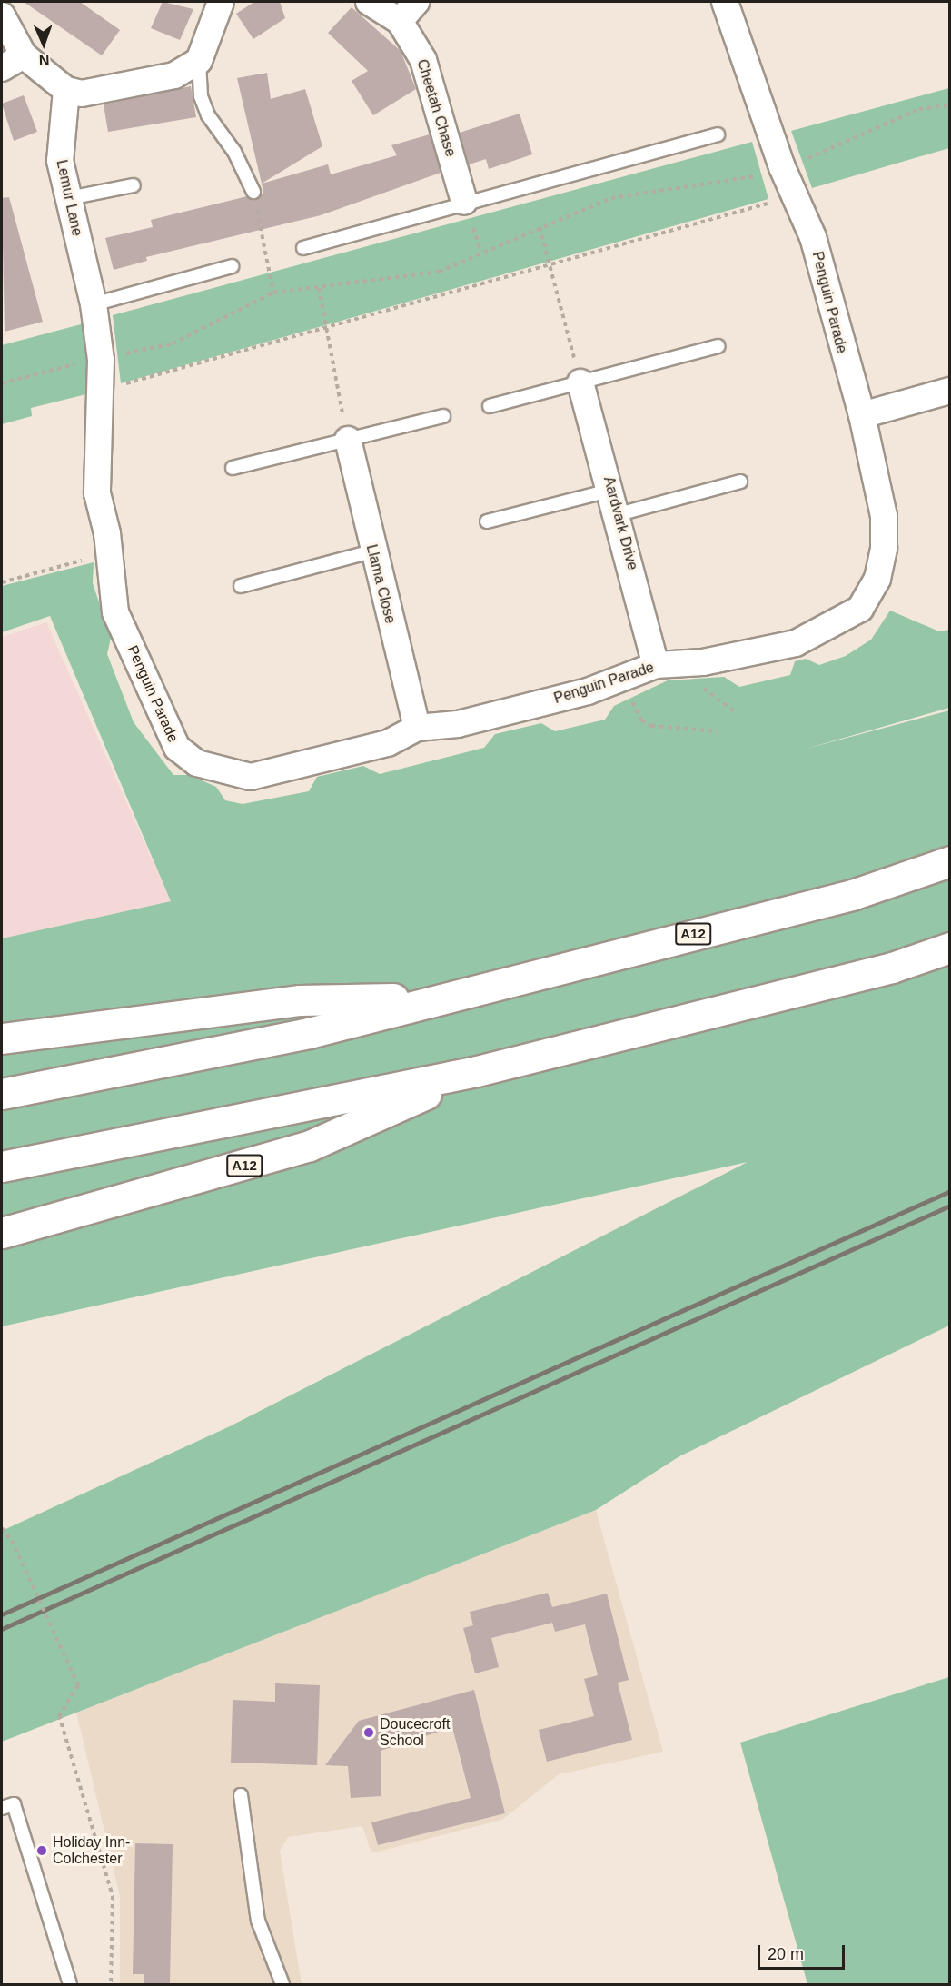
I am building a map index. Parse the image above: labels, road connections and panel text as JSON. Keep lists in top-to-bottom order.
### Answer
{
  "streets": {
    "highway": ["A12"],
    "street": [
      "Cheetah Chase",
      "Lemur Lane",
      "Penguin Parade",
      "Aardvark Drive",
      "Llama Close"
    ]
  },
  "crossings": [
    ["Lemur Lane", "Penguin Parade"],
    ["Penguin Parade", "Aardvark Drive"],
    ["Penguin Parade", "Llama Close"]
  ],
  "places": ["Doucecroft School", "Holiday Inn- Colchester"],
  "scale_bar": "20 m",
  "north": "bottom"
}
